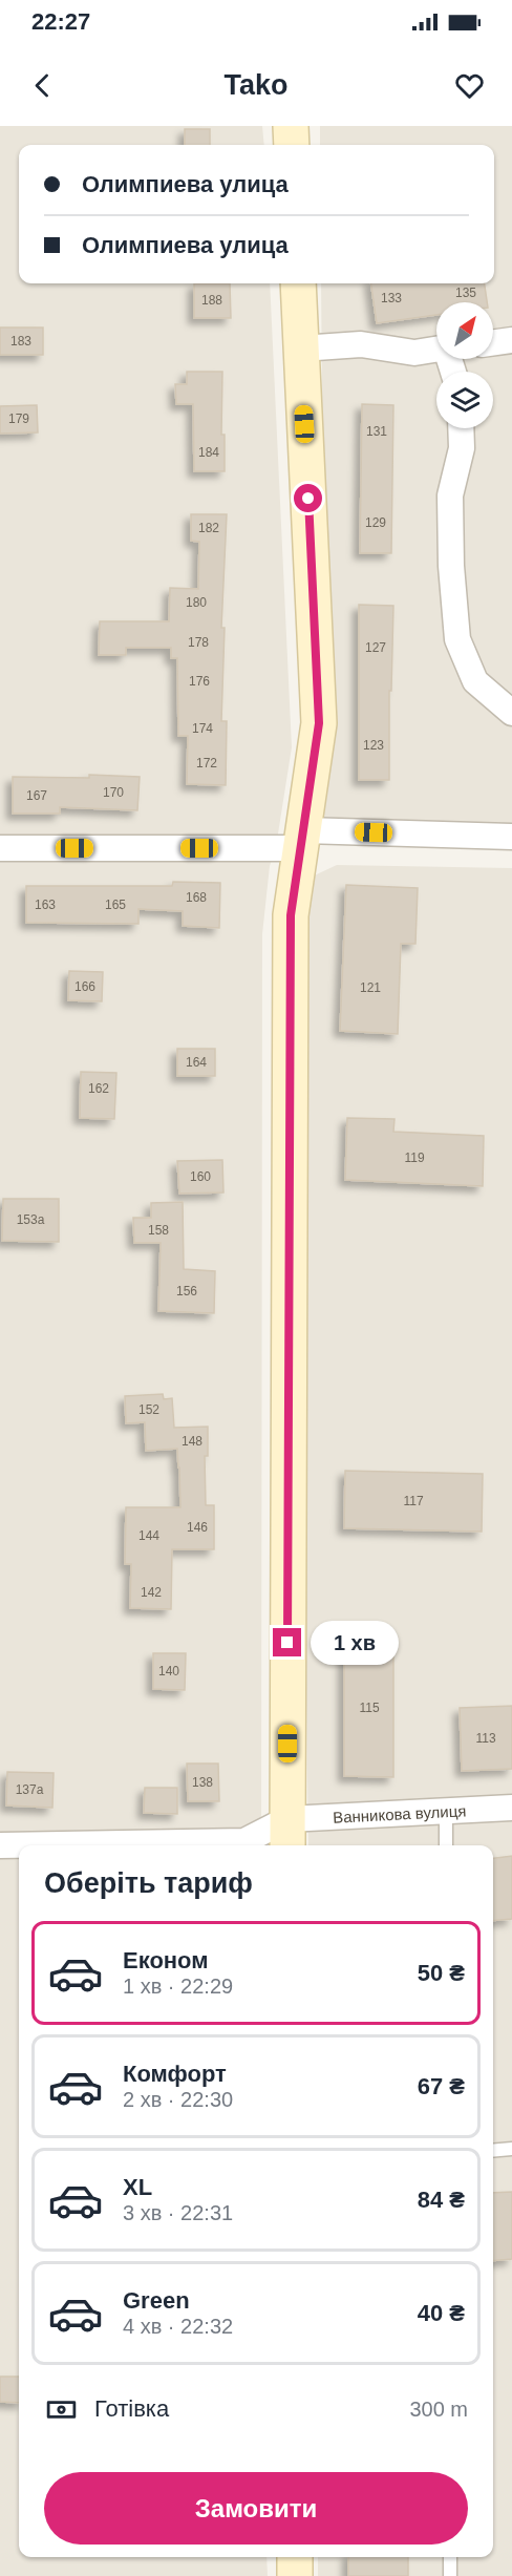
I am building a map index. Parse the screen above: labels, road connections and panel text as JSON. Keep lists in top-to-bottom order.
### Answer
{
  "streets": {
    "street": ["Ванникова вулиця"]
  },
  "house_numbers": [
    "135",
    "133",
    "188",
    "183",
    "179",
    "131",
    "184",
    "129",
    "182",
    "180",
    "178",
    "127",
    "176",
    "174",
    "123",
    "172",
    "170",
    "167",
    "168",
    "163",
    "165",
    "166",
    "121",
    "164",
    "162",
    "119",
    "160",
    "153а",
    "158",
    "156",
    "152",
    "148",
    "117",
    "146",
    "144",
    "142",
    "140",
    "115",
    "113",
    "138",
    "137а"
  ],
  "north": "top right",
  "page": {
    "status": "22:27",
    "header": "Tako",
    "banner": ["Олимпиева улица", "Олимпиева улица"],
    "bubble": "1 хв",
    "heading": "Оберіть тариф",
    "list": [
      {
        "name": "Економ",
        "note": "1 хв · 22:29",
        "value": "50 ₴"
      },
      {
        "name": "Комфорт",
        "note": "2 хв · 22:30",
        "value": "67 ₴"
      },
      {
        "name": "XL",
        "note": "3 хв · 22:31",
        "value": "84 ₴"
      },
      {
        "name": "Green",
        "note": "4 хв · 22:32",
        "value": "40 ₴"
      }
    ],
    "pay": ["Готівка", "300 m"],
    "buttons": "Замовити"
  }
}
